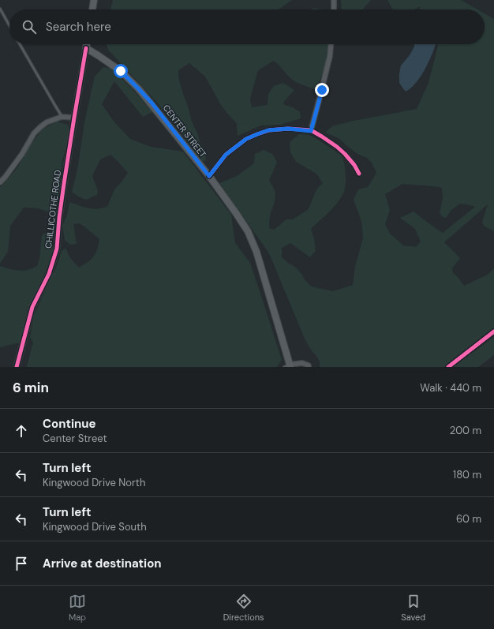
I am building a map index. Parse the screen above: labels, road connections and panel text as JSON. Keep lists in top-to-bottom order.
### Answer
{
  "streets": {
    "main road": ["CENTER STREET", "CHILLICOTHE ROAD"]
  },
  "crossings": [
    ["CENTER STREET", "CHILLICOTHE ROAD"]
  ],
  "page": {
    "search": "Search here",
    "heading": ["6 min", "Walk · 440 m"],
    "list": [
      ["Continue", "Center Street", "200 m"],
      ["Turn left", "Kingwood Drive North", "180 m"],
      ["Turn left", "Kingwood Drive South", "60 m"],
      "Arrive at destination"
    ],
    "nav": ["Map", "Directions", "Saved"]
  }
}
